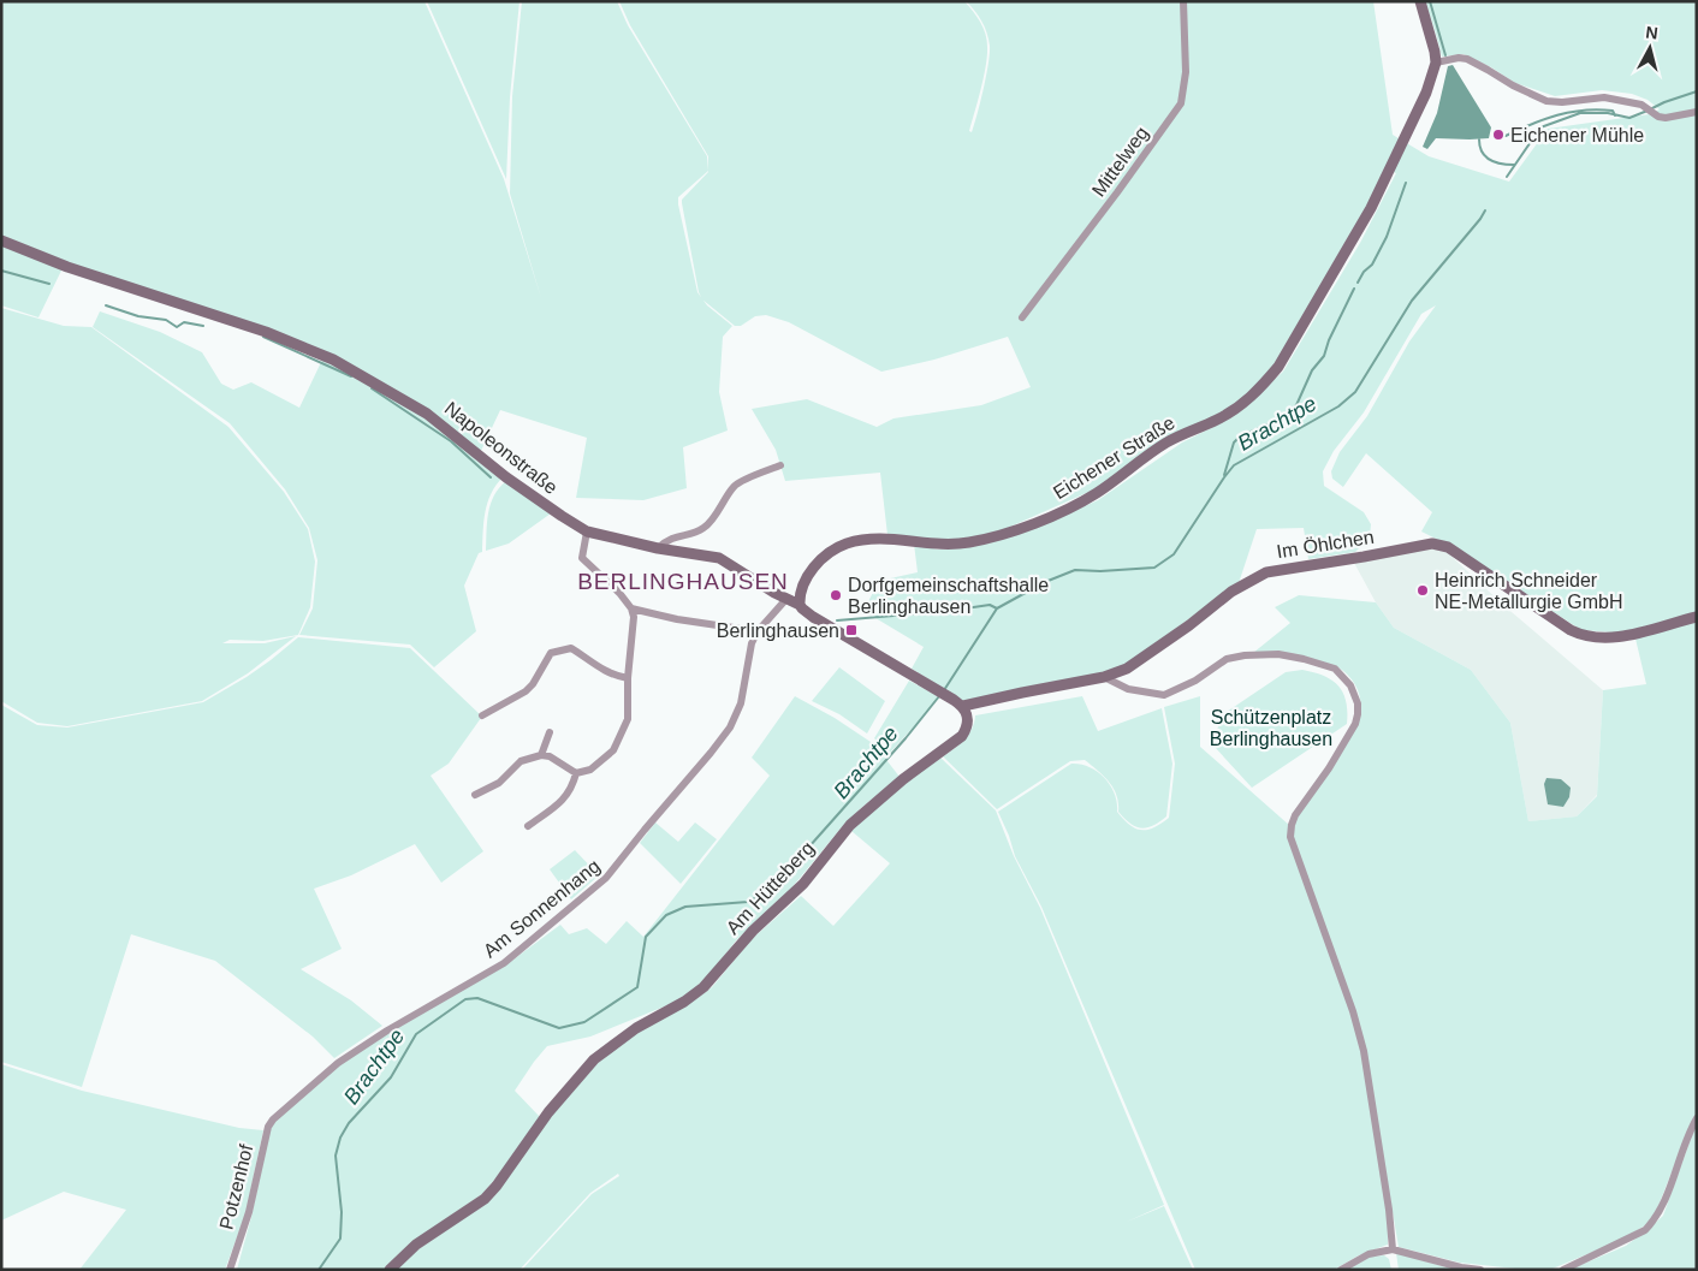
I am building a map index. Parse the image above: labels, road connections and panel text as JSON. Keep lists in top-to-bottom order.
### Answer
{
  "streets": {
    "main road": [
      "Napoleonstraße",
      "Eichener Straße",
      "Im Öhlchen",
      "Am Hütteberg"
    ],
    "street": ["Mittelweg", "Am Sonnenhang", "Potzenhof"]
  },
  "crossings": [
    ["Napoleonstraße", "Eichener Straße"],
    ["Napoleonstraße", "Im Öhlchen"],
    ["Napoleonstraße", "Am Hütteberg"],
    ["Napoleonstraße", "Am Sonnenhang"],
    ["Im Öhlchen", "Am Hütteberg"],
    ["Am Sonnenhang", "Potzenhof"]
  ],
  "districts": ["BERLINGHAUSEN"],
  "water": ["Brachtpe"],
  "parks": ["Schützenplatz Berlinghausen"],
  "places": {
    "other": ["Eichener Mühle", "Heinrich Schneider NE-Metallurgie GmbH", "Dorfgemeinschaftshalle Berlinghausen"],
    "transit": ["Berlinghausen"]
  },
  "north": "top"
}
